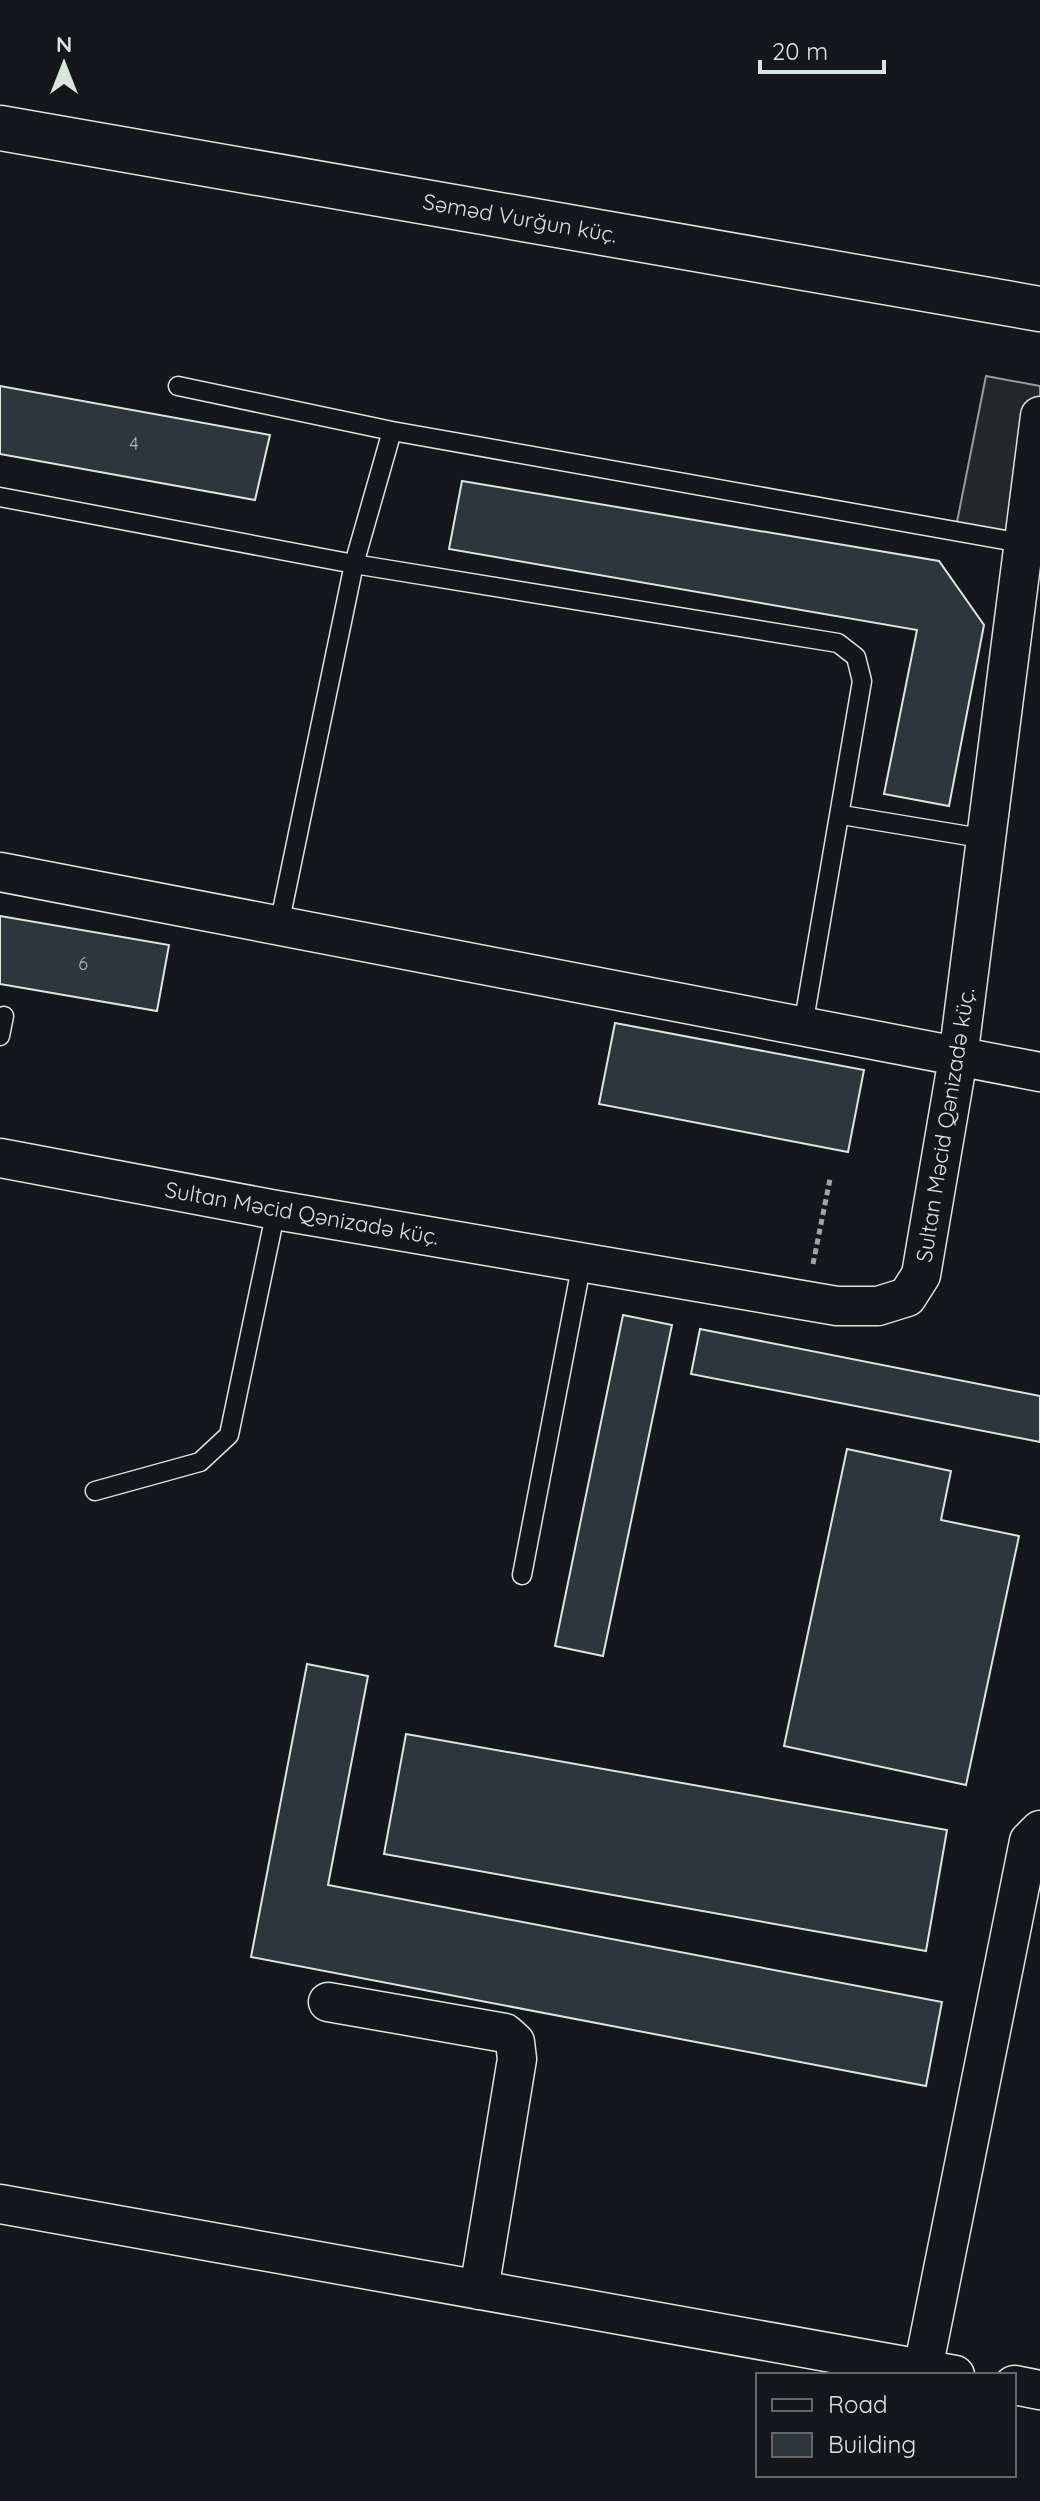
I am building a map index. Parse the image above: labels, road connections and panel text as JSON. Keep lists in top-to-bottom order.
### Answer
{
  "streets": {
    "main road": ["Səməd Vurğun küç."],
    "street": ["Sultan Məcid Qənizadə küç."]
  },
  "house_numbers": ["4", "6"],
  "legend": ["Road", "Building"],
  "scale_bar": "20 m",
  "north": "top"
}
